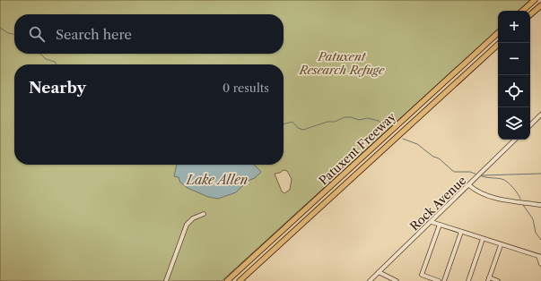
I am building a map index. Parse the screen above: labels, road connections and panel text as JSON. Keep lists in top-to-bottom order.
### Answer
{
  "streets": {
    "highway": ["Patuxent Freeway"],
    "street": ["Rock Avenue"]
  },
  "water": ["Lake Allen"],
  "parks": ["Patuxent Research Refuge"],
  "page": {
    "map_buttons": ["+", "−"],
    "search": "Search here",
    "heading": ["Nearby", "0 results"]
  }
}
